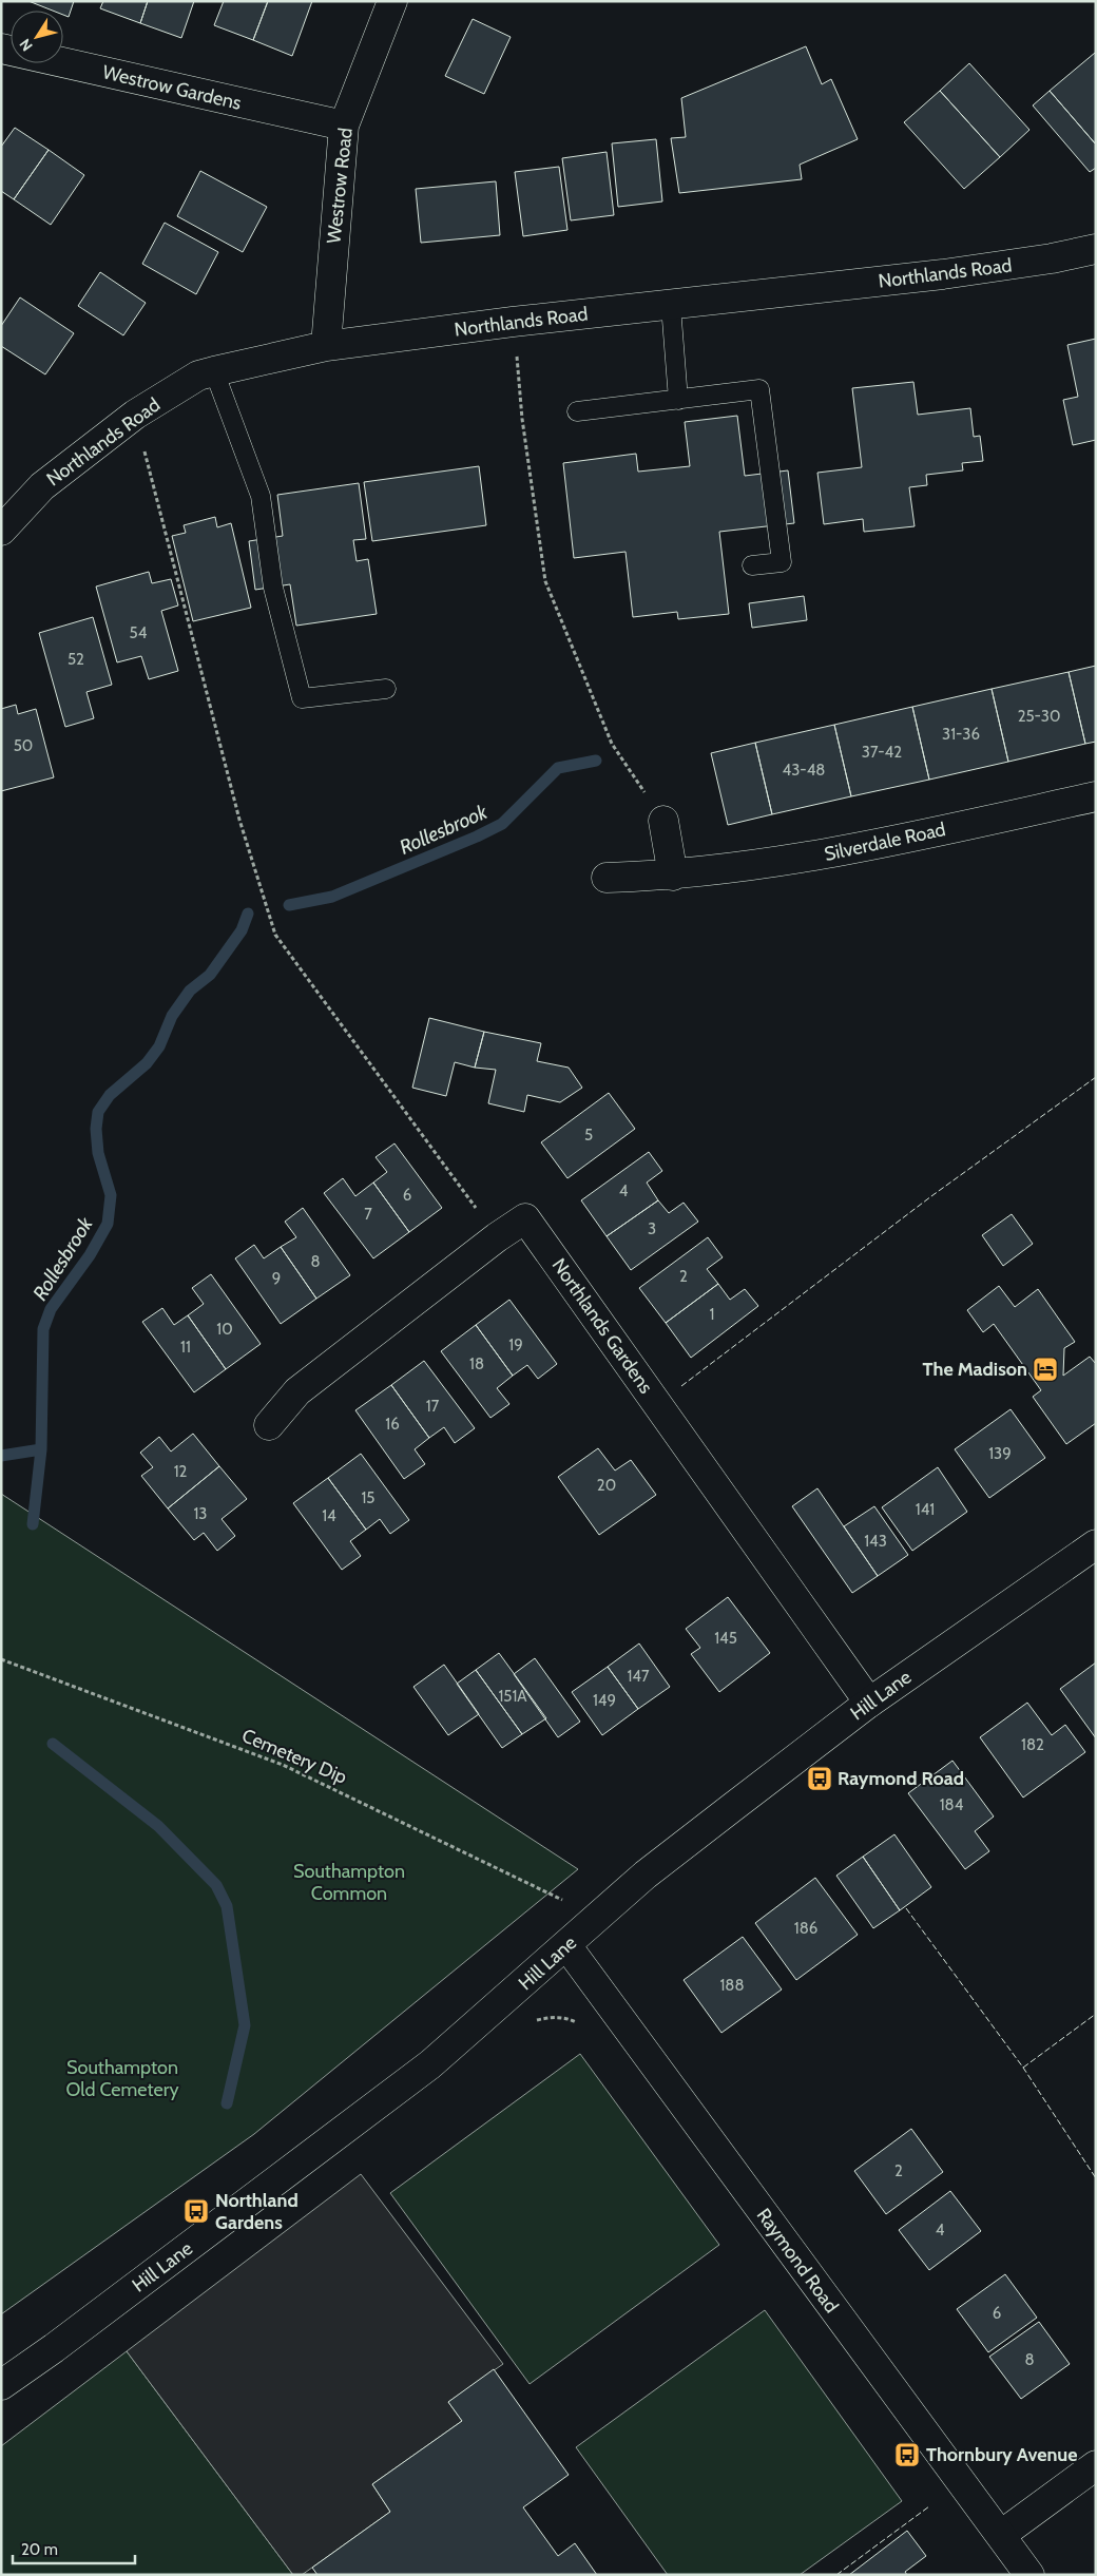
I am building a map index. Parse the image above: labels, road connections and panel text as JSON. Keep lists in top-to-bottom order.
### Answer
{
  "streets": {
    "street": [
      "Westrow Gardens",
      "Westrow Road",
      "Northlands Road",
      "Silverdale Road",
      "Northlands Gardens",
      "Hill Lane",
      "Raymond Road"
    ],
    "path": ["Cemetery Dip"]
  },
  "crossings": [
    ["Westrow Gardens", "Westrow Road"],
    ["Westrow Road", "Northlands Road"],
    ["Northlands Gardens", "Hill Lane"],
    ["Hill Lane", "Raymond Road"]
  ],
  "water": ["Rollesbrook"],
  "parks": ["Southampton Common", "Southampton Old Cemetery"],
  "places": {
    "hotel": ["The Madison"],
    "bus stop": ["Raymond Road", "Northland Gardens", "Thornbury Avenue"]
  },
  "house_numbers": [
    "54",
    "52",
    "25-30",
    "31-36",
    "50",
    "37-42",
    "43-48",
    "5",
    "4",
    "6",
    "7",
    "3",
    "8",
    "2",
    "9",
    "1",
    "10",
    "19",
    "11",
    "18",
    "17",
    "16",
    "139",
    "12",
    "20",
    "15",
    "141",
    "13",
    "14",
    "143",
    "145",
    "147",
    "151A",
    "149",
    "182",
    "184",
    "186",
    "188",
    "2",
    "4",
    "6",
    "8"
  ],
  "scale_bar": "20 m",
  "north": "bottom left"
}
